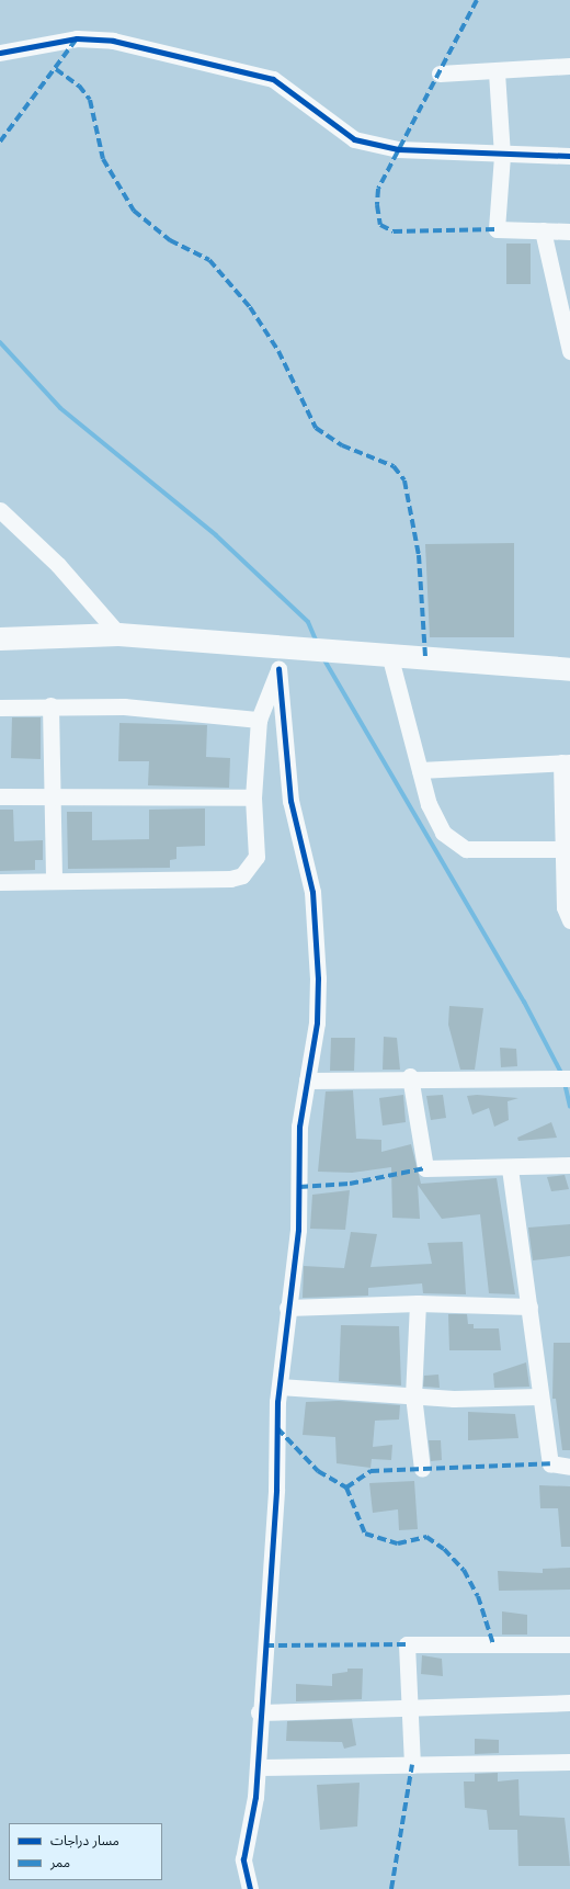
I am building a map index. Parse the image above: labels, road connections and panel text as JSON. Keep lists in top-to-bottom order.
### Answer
{
  "legend": ["مسار دراجات", "ممر"]
}
